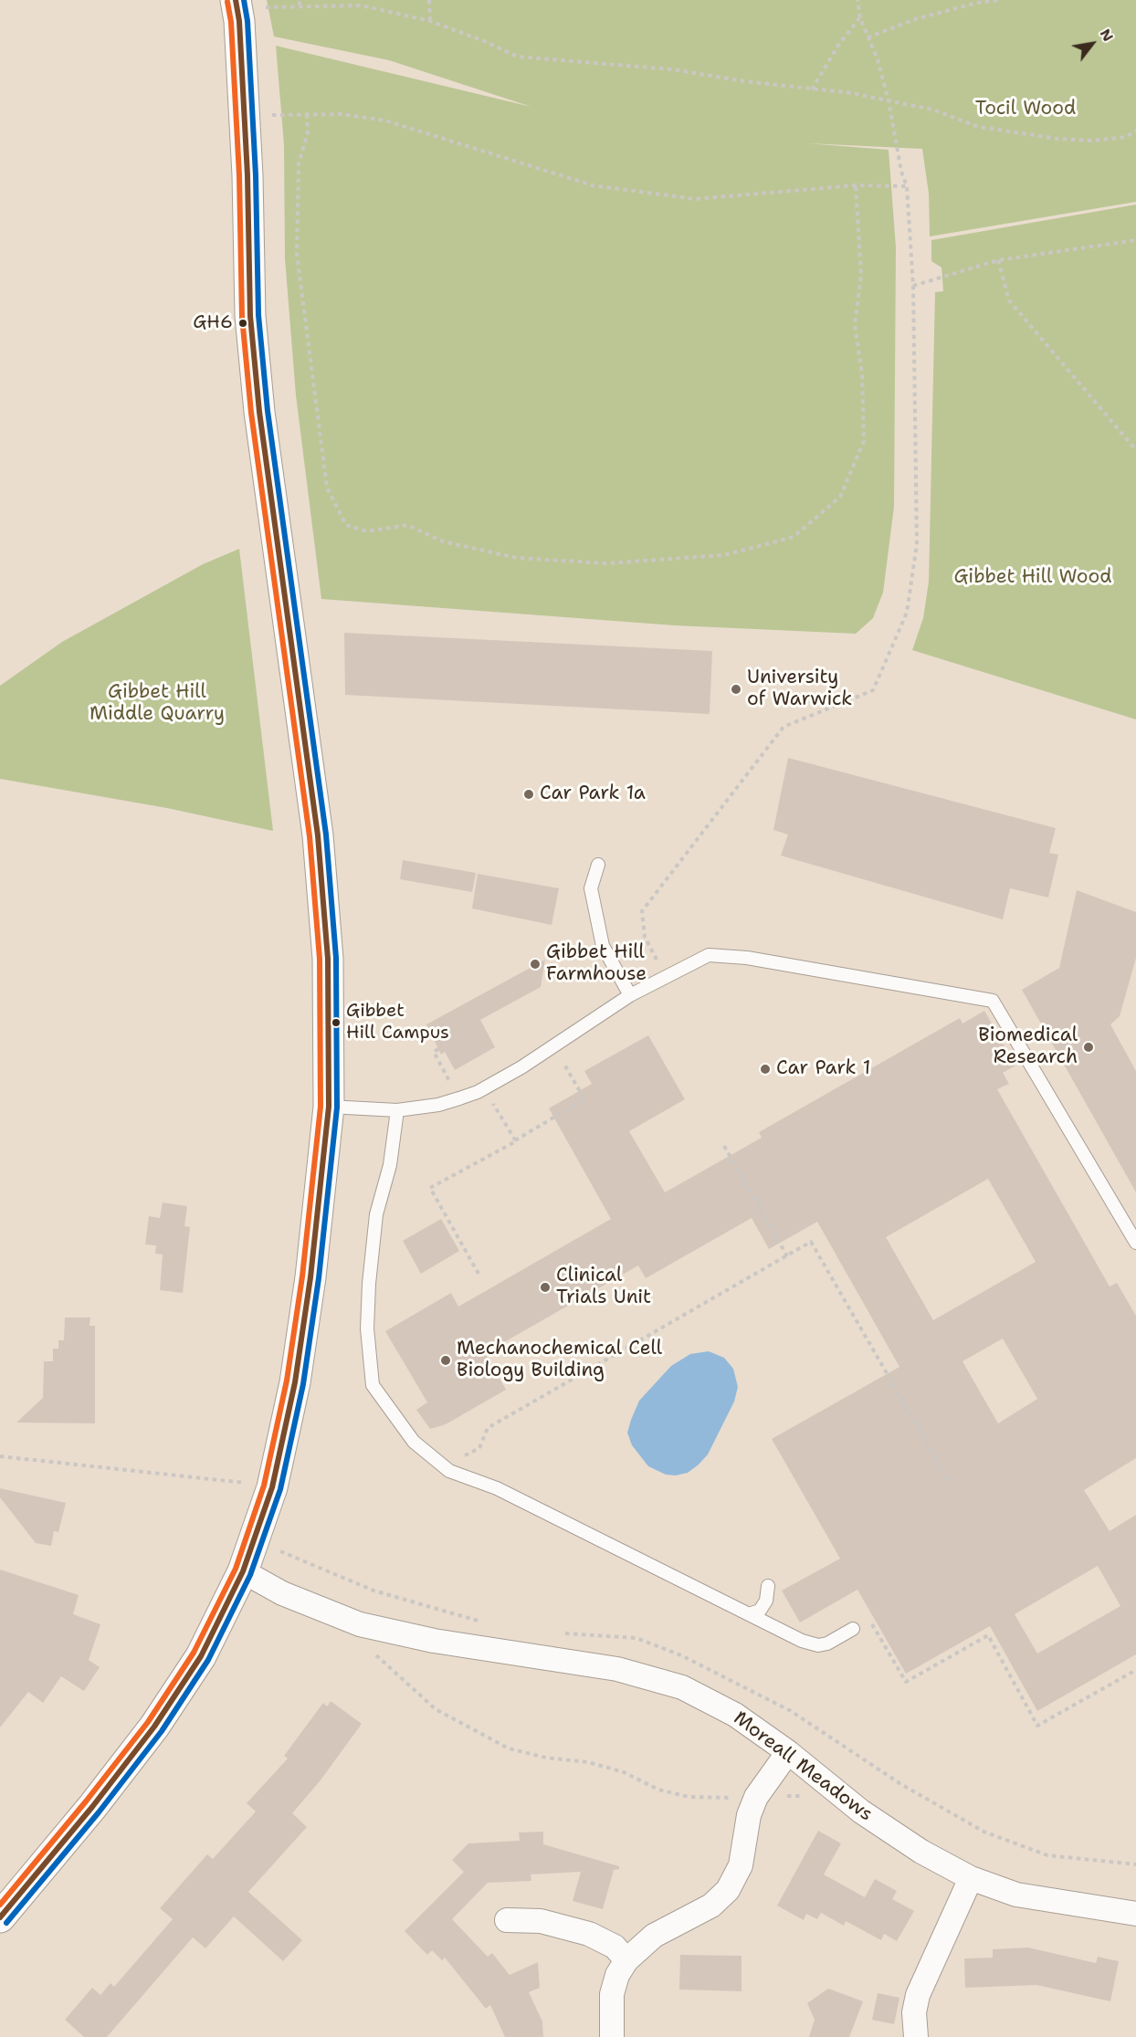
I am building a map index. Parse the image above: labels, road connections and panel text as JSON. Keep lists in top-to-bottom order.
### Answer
{
  "streets": {
    "street": ["Moreall Meadows"]
  },
  "parks": ["Tocil Wood", "Gibbet Hill Wood", "Gibbet Hill Middle Quarry"],
  "places": [
    "GH6",
    "University of Warwick",
    "Car Park 1a",
    "Gibbet Hill Farmhouse",
    "Gibbet Hill Campus",
    "Biomedical Research",
    "Car Park 1",
    "Clinical Trials Unit",
    "Mechanochemical Cell Biology Building"
  ],
  "north": "top right"
}
